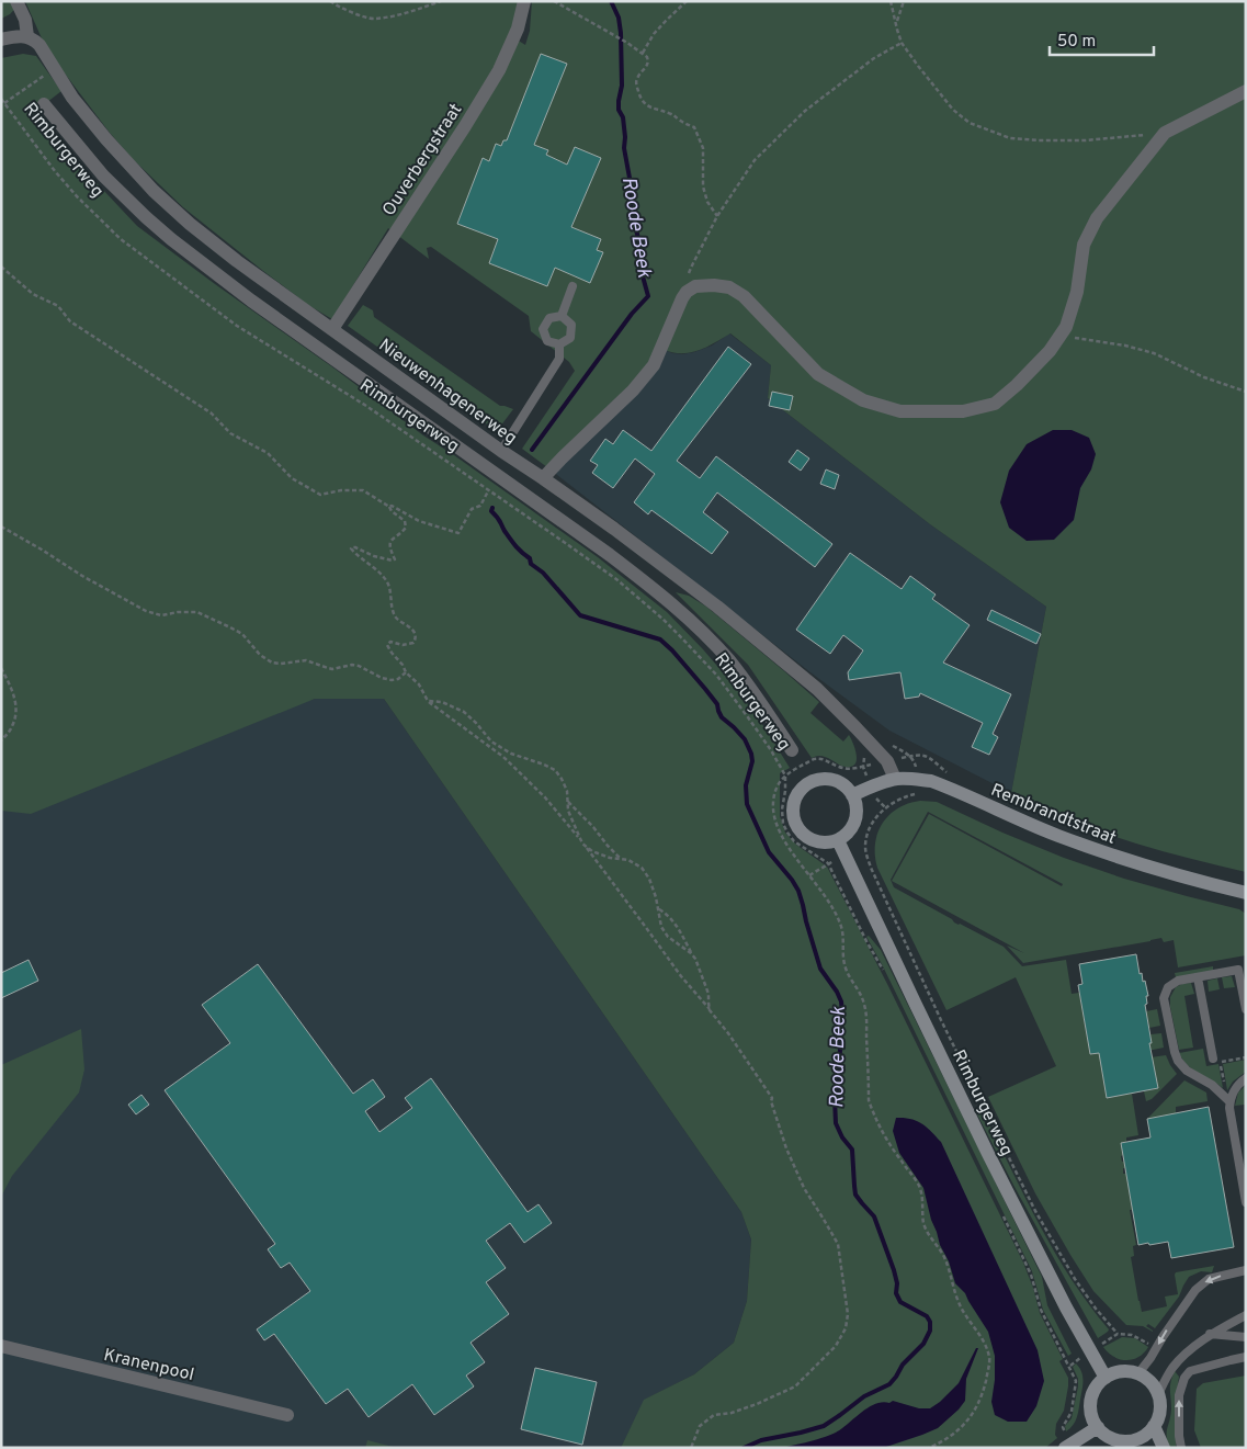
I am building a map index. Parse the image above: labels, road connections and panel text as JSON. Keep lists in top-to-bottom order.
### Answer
{
  "streets": {
    "street": [
      "Rimburgerweg",
      "Ouverbergstraat",
      "Nieuwenhagenerweg",
      "Rembrandtstraat",
      "Kranenpool"
    ]
  },
  "crossings": [
    ["Rimburgerweg", "Rembrandtstraat"],
    ["Ouverbergstraat", "Nieuwenhagenerweg"],
    ["Nieuwenhagenerweg", "Rembrandtstraat"]
  ],
  "water": ["Roode Beek"],
  "scale_bar": "50 m"
}
